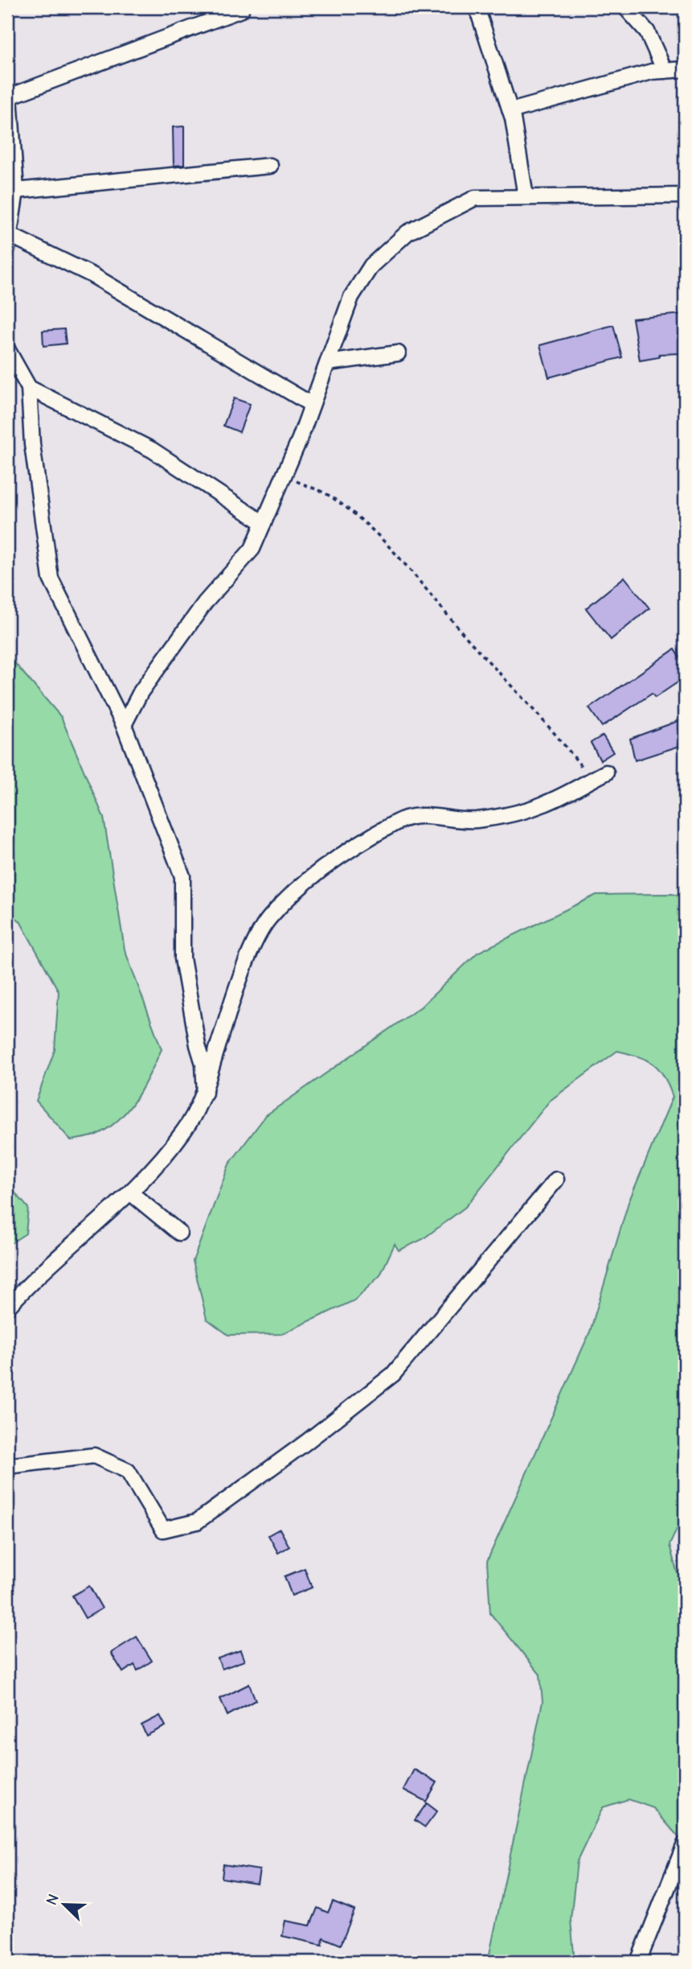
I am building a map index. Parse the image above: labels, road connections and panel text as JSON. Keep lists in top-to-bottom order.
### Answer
{
  "north": "top left"
}
